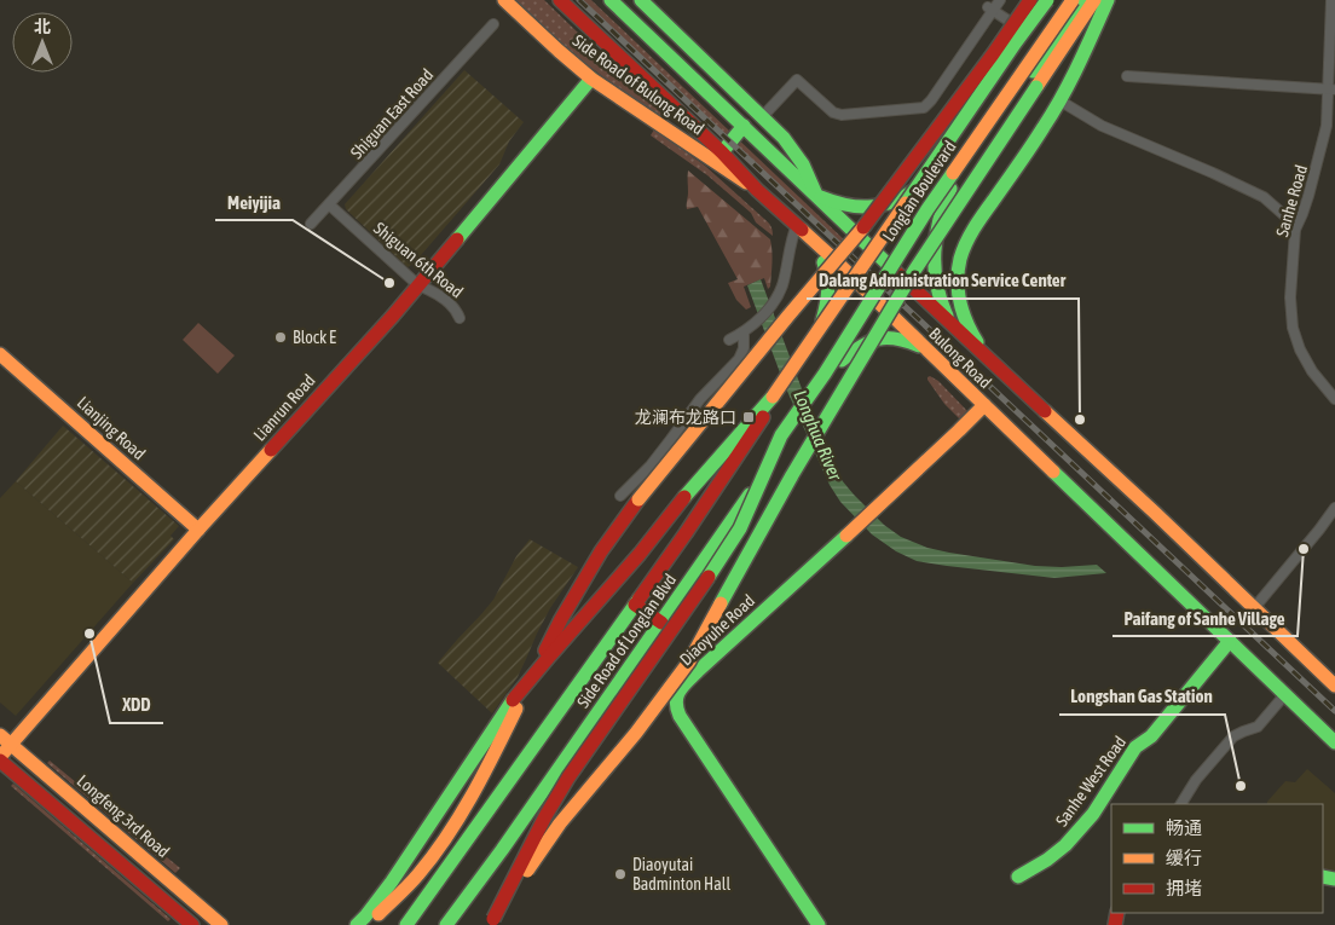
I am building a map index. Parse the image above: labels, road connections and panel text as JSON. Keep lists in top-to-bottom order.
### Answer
{
  "streets": {
    "main road": [
      "Side Road of Bulong Road",
      "Longlan Boulevard",
      "Bulong Road",
      "Lianrun Road",
      "Lianjing Road",
      "Diaoyuhe Road",
      "Side Road of Longlan Blvd",
      "Sanhe West Road",
      "Longfeng 3rd Road"
    ],
    "street": ["Shiguan East Road", "Sanhe Road", "Shiguan 6th Road"]
  },
  "crossings": [
    ["Side Road of Bulong Road", "Bulong Road"],
    ["Side Road of Bulong Road", "Lianrun Road"],
    ["Shiguan East Road", "Shiguan 6th Road"],
    ["Longlan Boulevard", "Side Road of Longlan Blvd"],
    ["Shiguan 6th Road", "Lianrun Road"],
    ["Bulong Road", "Diaoyuhe Road"],
    ["Bulong Road", "Side Road of Longlan Blvd"],
    ["Bulong Road", "Sanhe West Road"],
    ["Lianrun Road", "Lianjing Road"],
    ["Lianrun Road", "Longfeng 3rd Road"]
  ],
  "water": ["Longhua River"],
  "places": {
    "other": [
      "Meiyijia",
      "Block E",
      "Dalang Administration Service Center",
      "Paifang of Sanhe Village",
      "XDD",
      "Longshan Gas Station",
      "Diaoyutai Badminton Hall"
    ],
    "transit": ["龙澜布龙路口"]
  },
  "legend": ["畅通", "缓行", "拥堵"],
  "north": "top"
}
